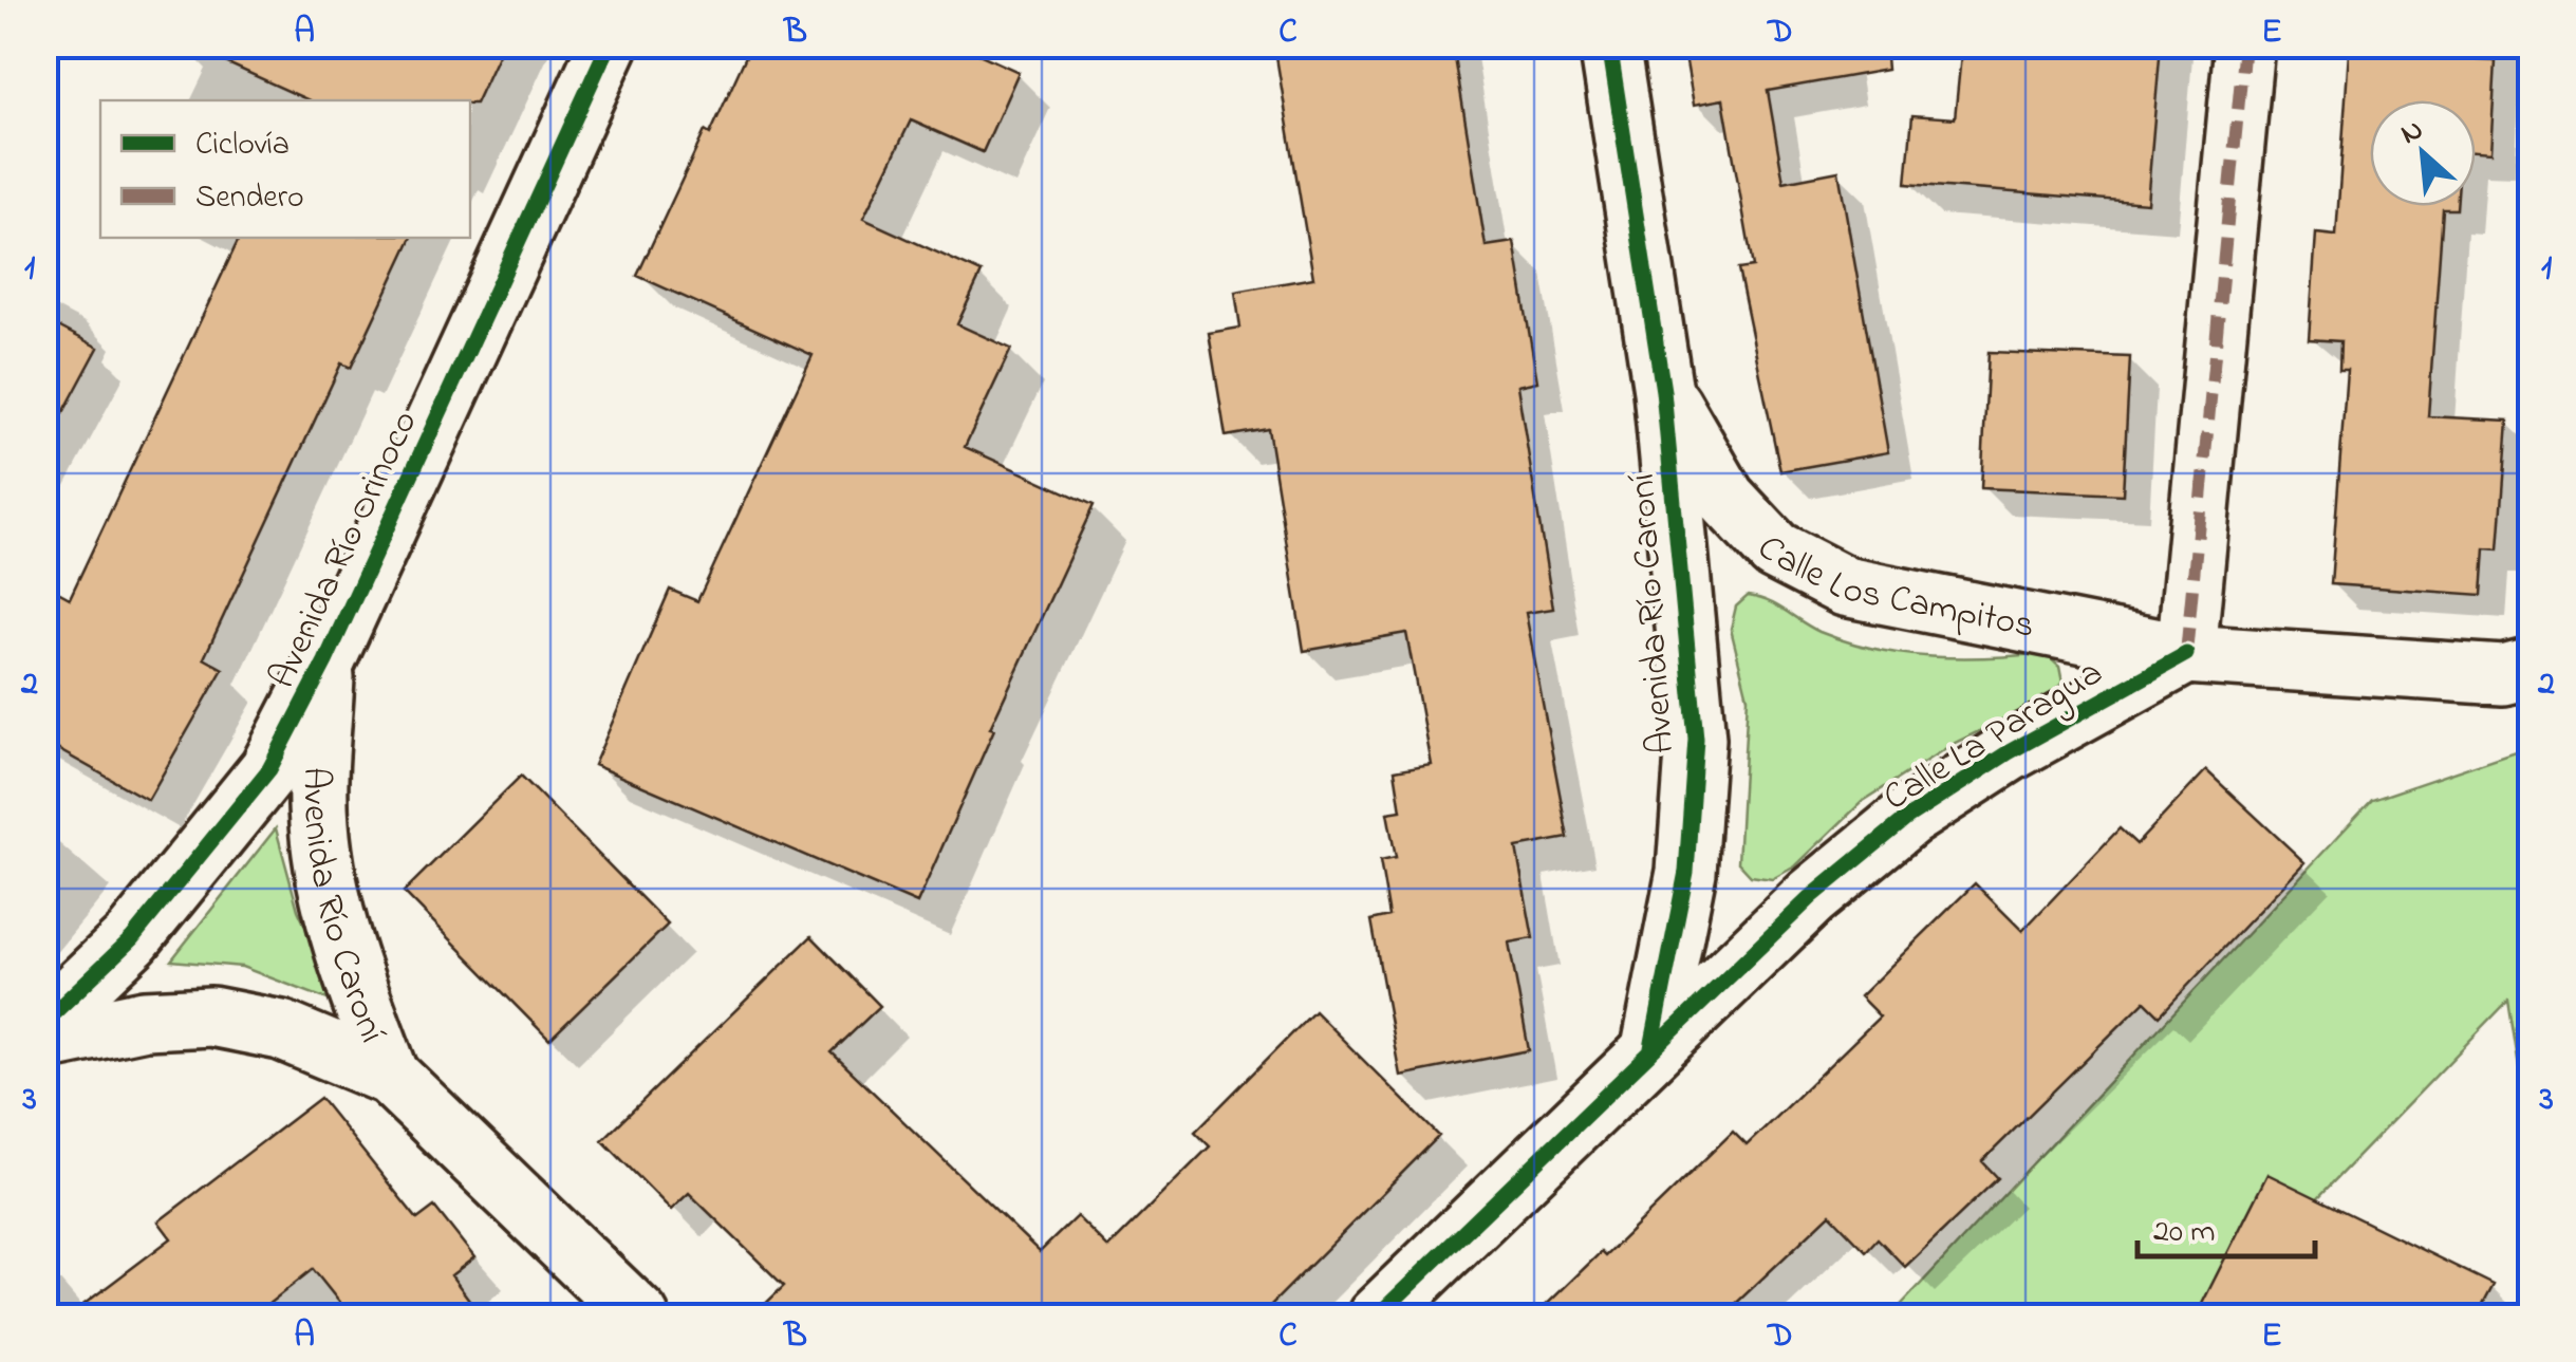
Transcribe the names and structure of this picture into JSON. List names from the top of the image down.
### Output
{
  "streets": {
    "street": [
      "Avenida Río Orinoco",
      "Calle Los Campitos",
      "Avenida Río Caroní",
      "Calle La Paragua"
    ]
  },
  "crossings": [
    ["Avenida Río Orinoco", "Avenida Río Caroní"],
    ["Calle Los Campitos", "Avenida Río Caroní"],
    ["Calle Los Campitos", "Calle La Paragua"],
    ["Avenida Río Caroní", "Calle La Paragua"]
  ],
  "legend": ["Ciclovía", "Sendero"],
  "scale_bar": "20 m",
  "north": "top left",
  "grid": {
    "columns": [
      "A",
      "B",
      "C",
      "D",
      "E"
    ],
    "rows": ["1", "2", "3"]
  }
}
